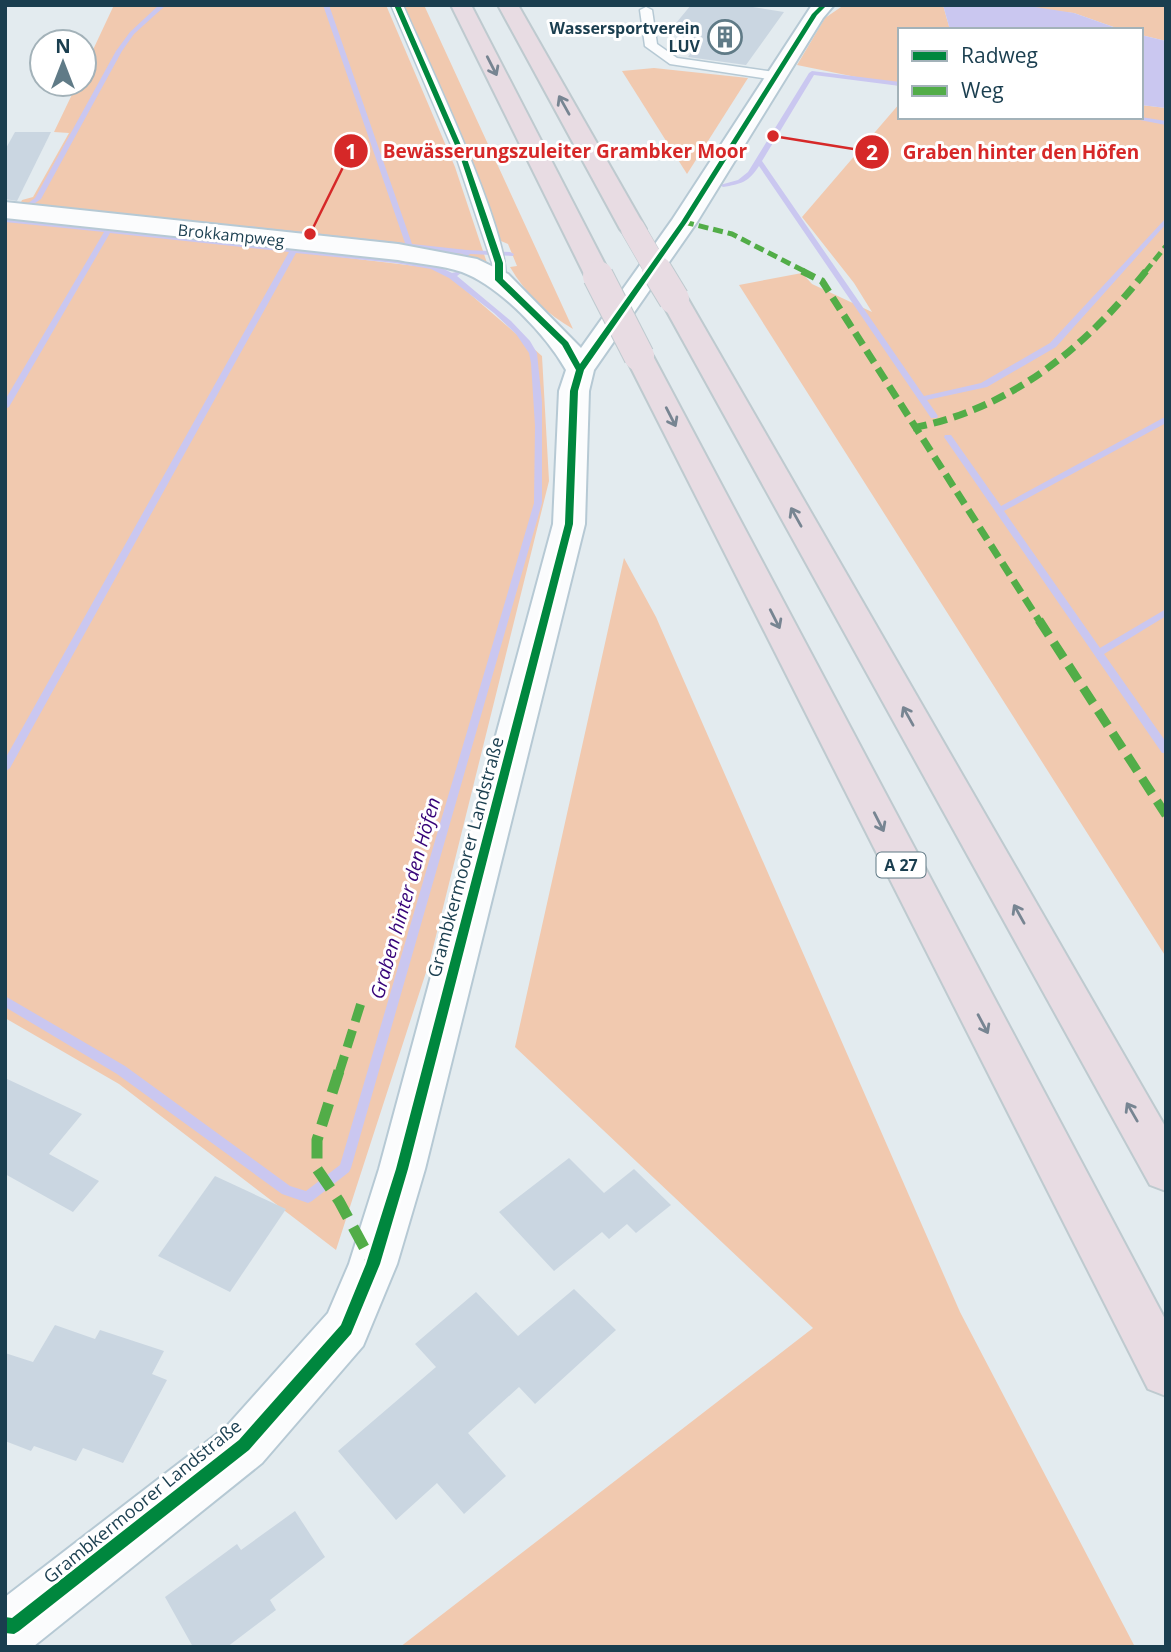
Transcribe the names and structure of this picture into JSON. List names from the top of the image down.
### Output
{
  "streets": {
    "highway": ["A 27"],
    "street": ["Brokkampweg", "Grambkermoorer Landstraße"]
  },
  "crossings": [
    ["Brokkampweg", "Grambkermoorer Landstraße"]
  ],
  "water": ["Graben hinter den Höfen"],
  "places": {
    "building": ["Wassersportverein LUV"],
    "other": ["Graben hinter den Höfen", "Bewässerungszuleiter Grambker Moor"]
  },
  "legend": ["Radweg", "Weg"],
  "north": "top"
}
